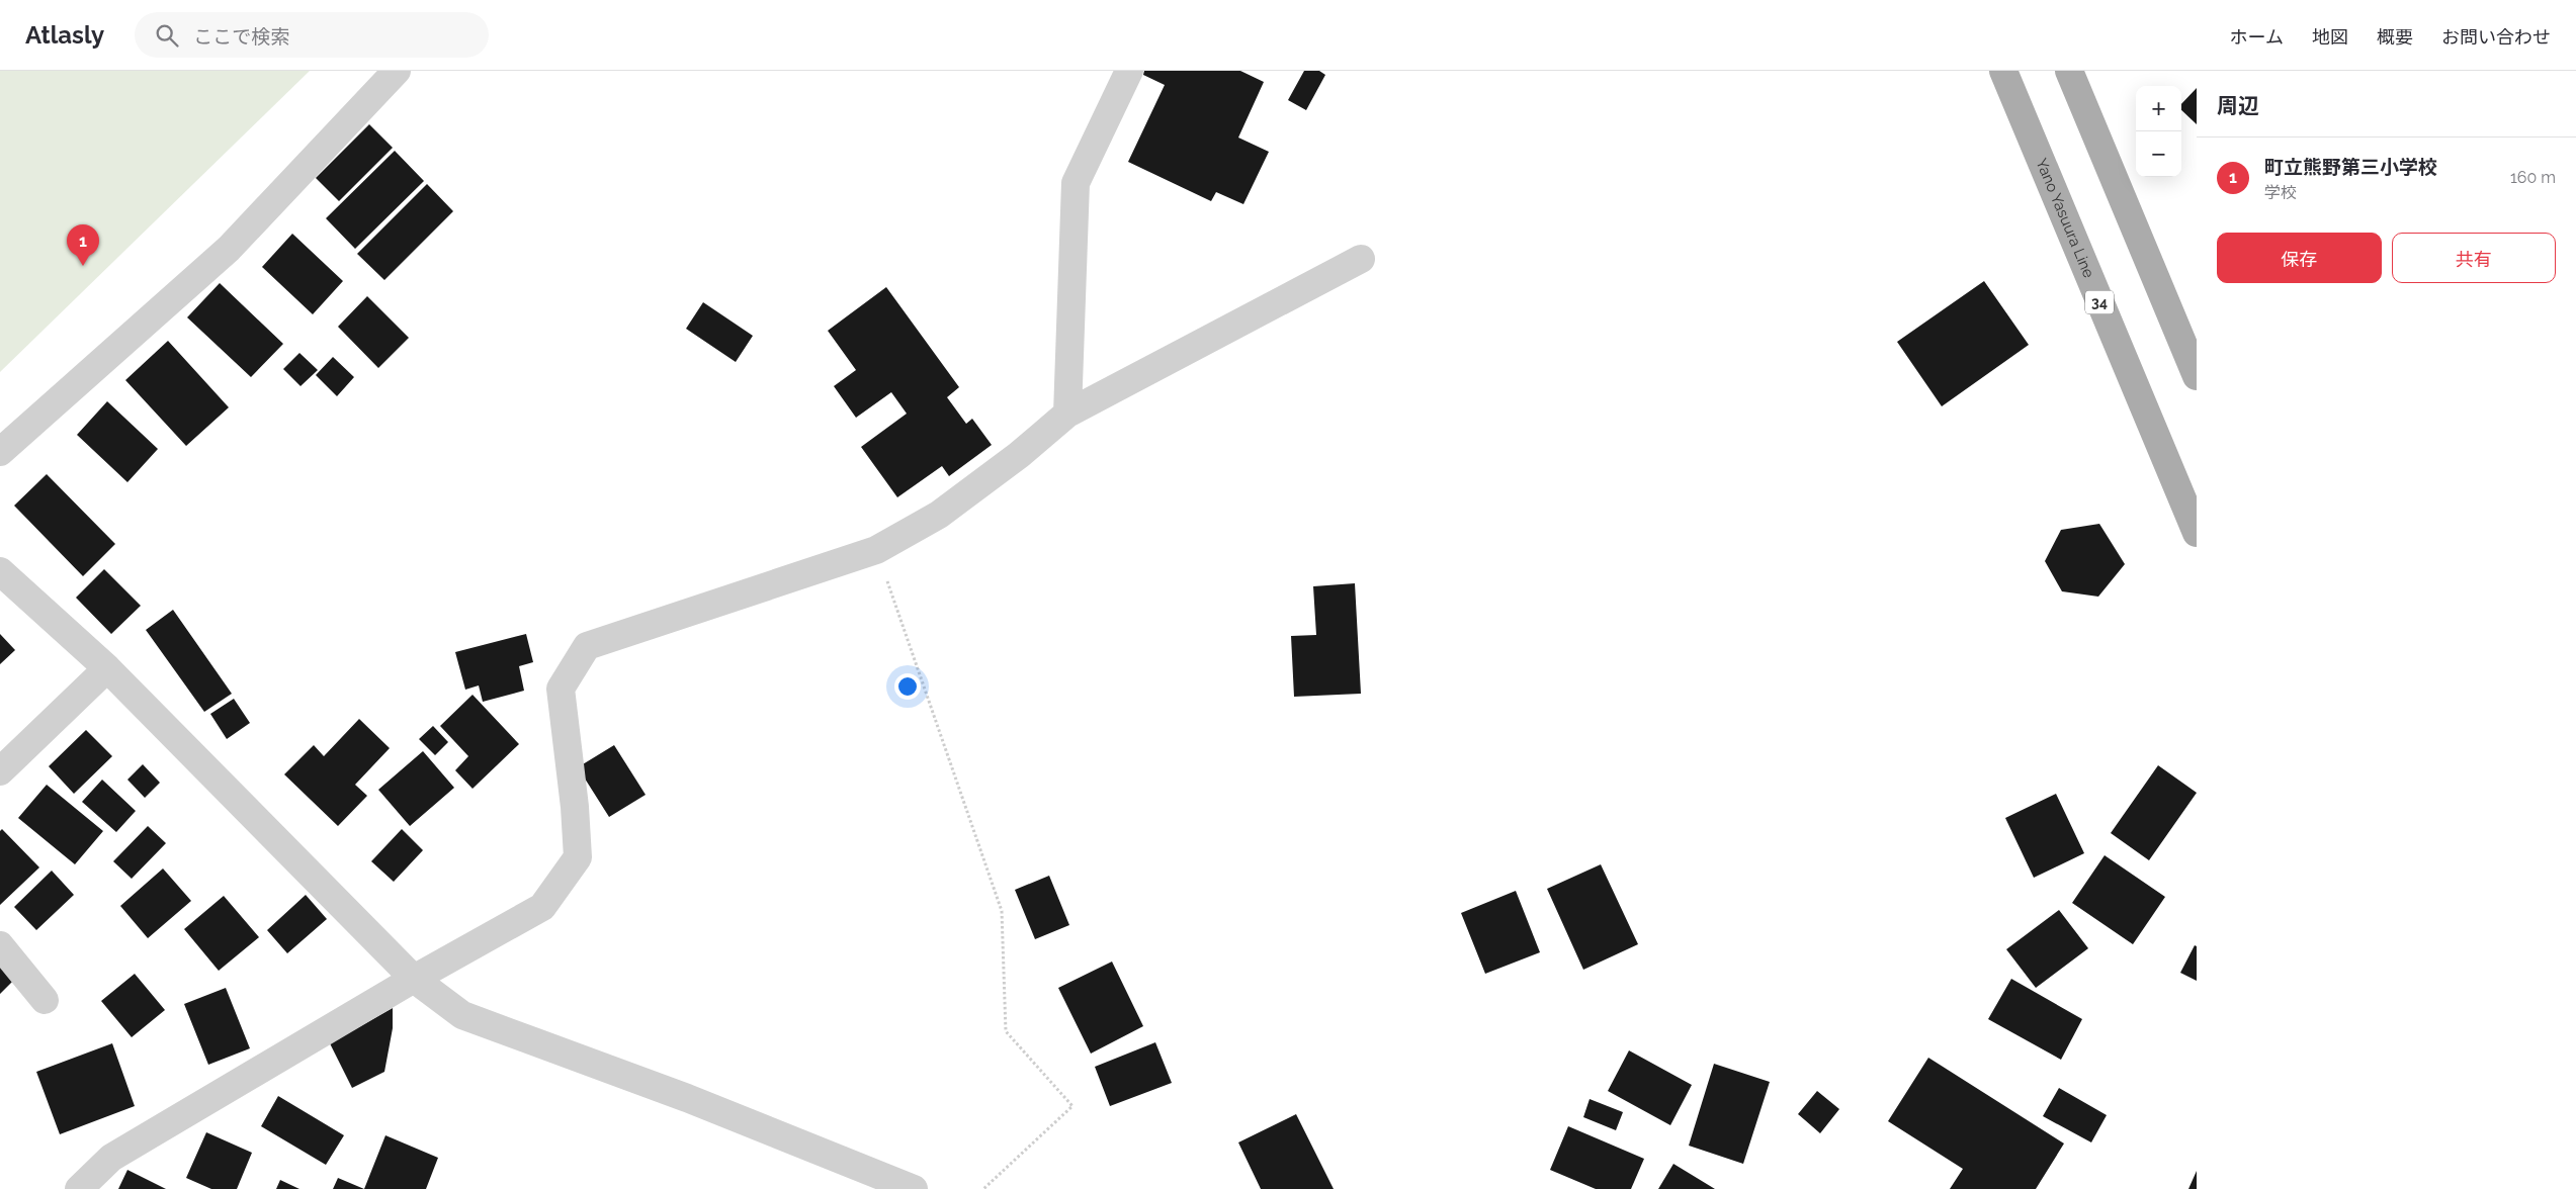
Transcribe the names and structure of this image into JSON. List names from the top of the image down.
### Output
{
  "streets": {
    "main road": ["Yano Yasuura Line", "34"]
  },
  "page": {
    "header": "Atlasly",
    "search": "ここで検索",
    "nav": [
      "ホーム",
      "地図",
      "概要",
      "お問い合わせ"
    ],
    "heading": "周辺",
    "map_buttons": ["+", "−"],
    "list": [
      {
        "mark": "1",
        "name": "町立熊野第三小学校",
        "note": "学校",
        "value": "160 m"
      }
    ],
    "buttons": ["保存", "共有"],
    "pins": "1"
  }
}
